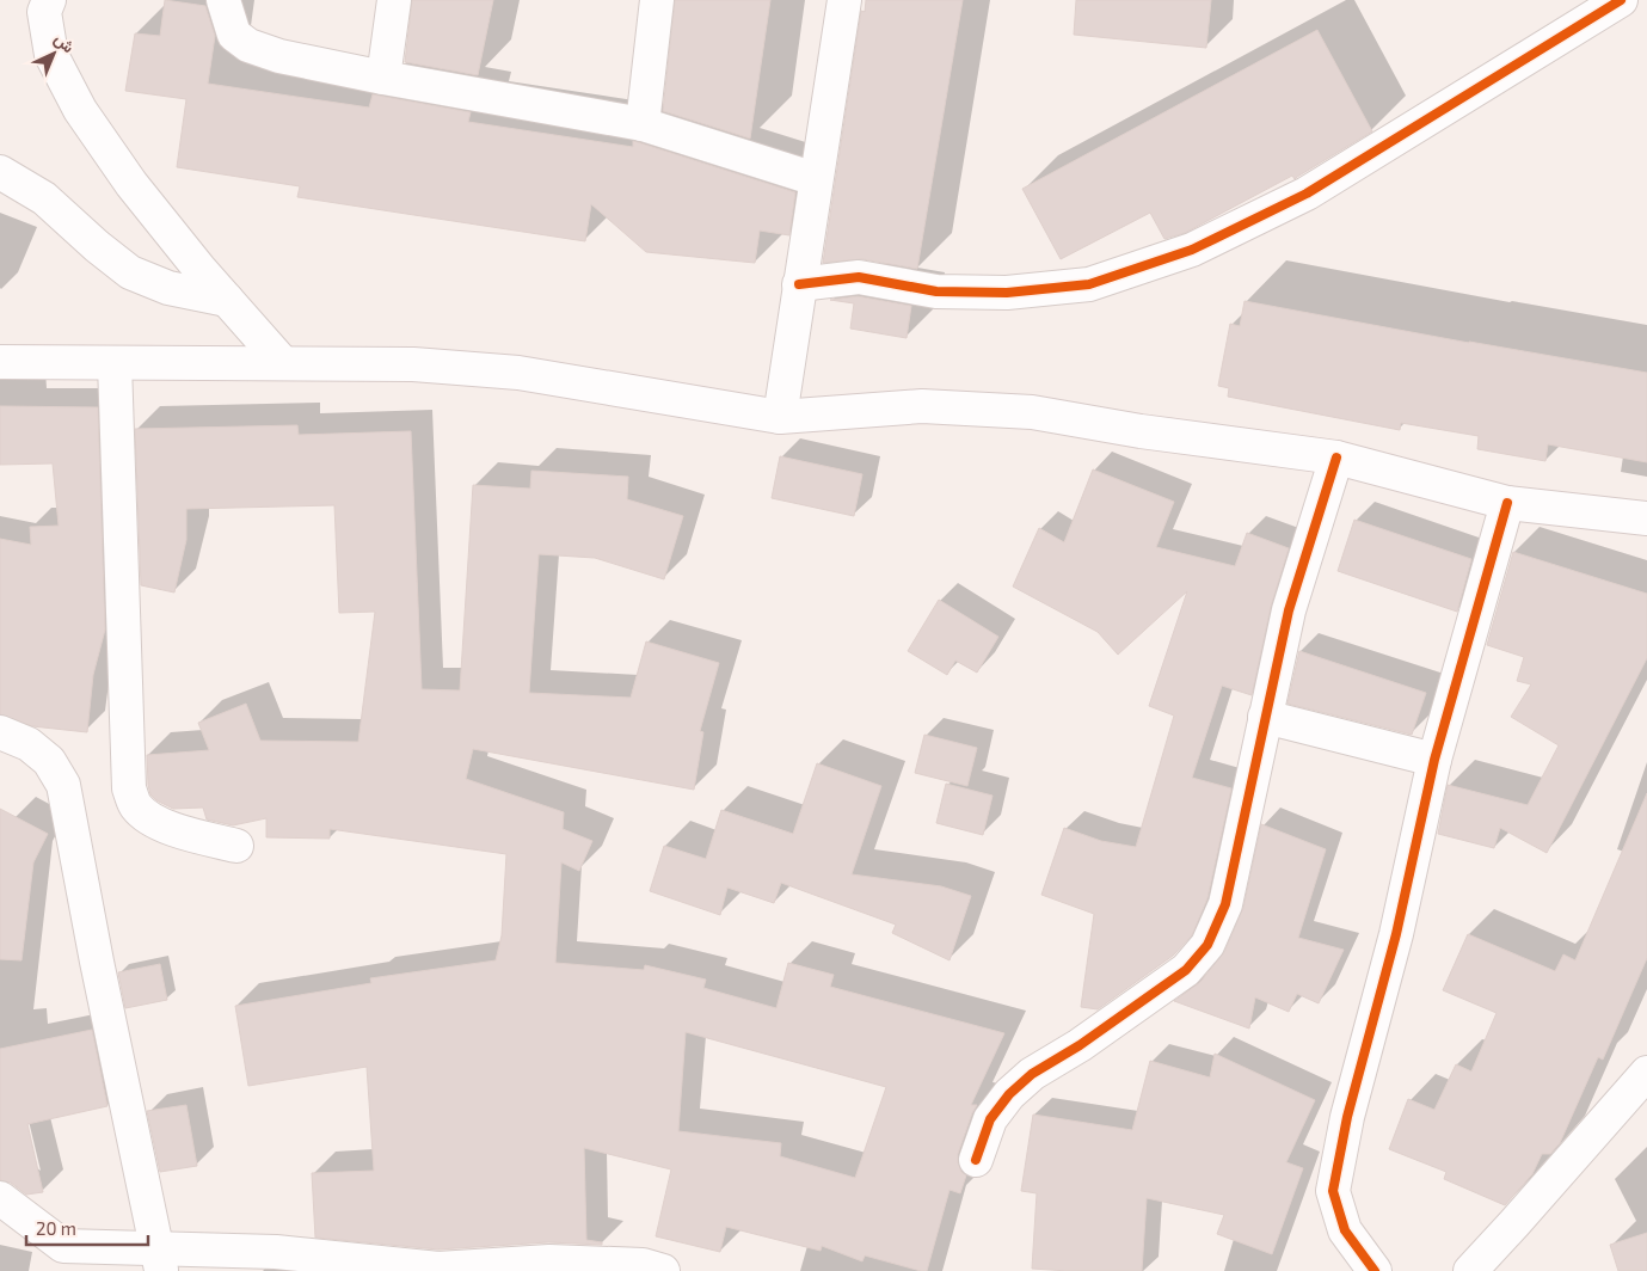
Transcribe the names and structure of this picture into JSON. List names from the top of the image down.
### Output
{
  "scale_bar": "20 m",
  "north": "top right"
}
